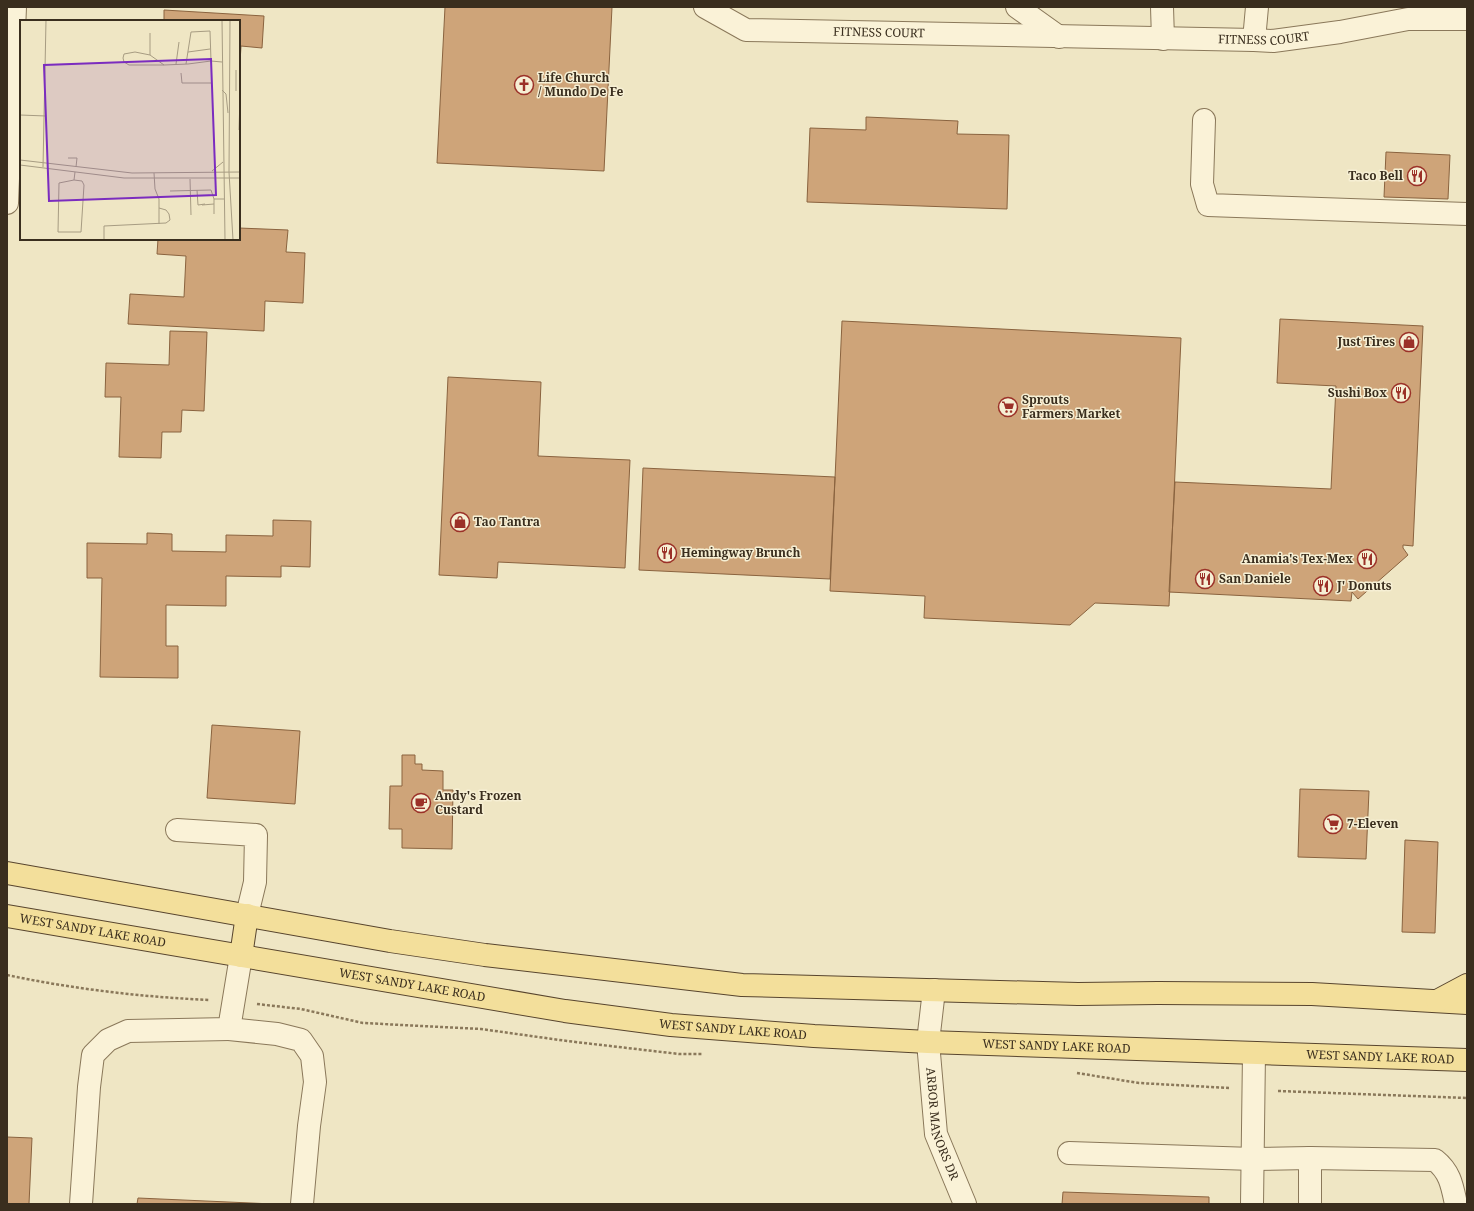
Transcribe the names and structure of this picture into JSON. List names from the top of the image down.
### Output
{
  "streets": {
    "main road": ["WEST SANDY LAKE ROAD"],
    "street": ["FITNESS COURT", "ARBOR MANORS DR"]
  },
  "crossings": [
    ["WEST SANDY LAKE ROAD", "ARBOR MANORS DR"]
  ],
  "places": {
    "church": ["Life Church / Mundo De Fe"],
    "restaurant": [
      "Taco Bell",
      "Sushi Box",
      "Hemingway Brunch",
      "Anamia's Tex-Mex",
      "San Daniele",
      "J' Donuts"
    ],
    "shop": ["Just Tires", "Tao Tantra"],
    "supermarket": ["Sprouts Farmers Market", "7-Eleven"],
    "cafe": ["Andy's Frozen Custard"]
  }
}
